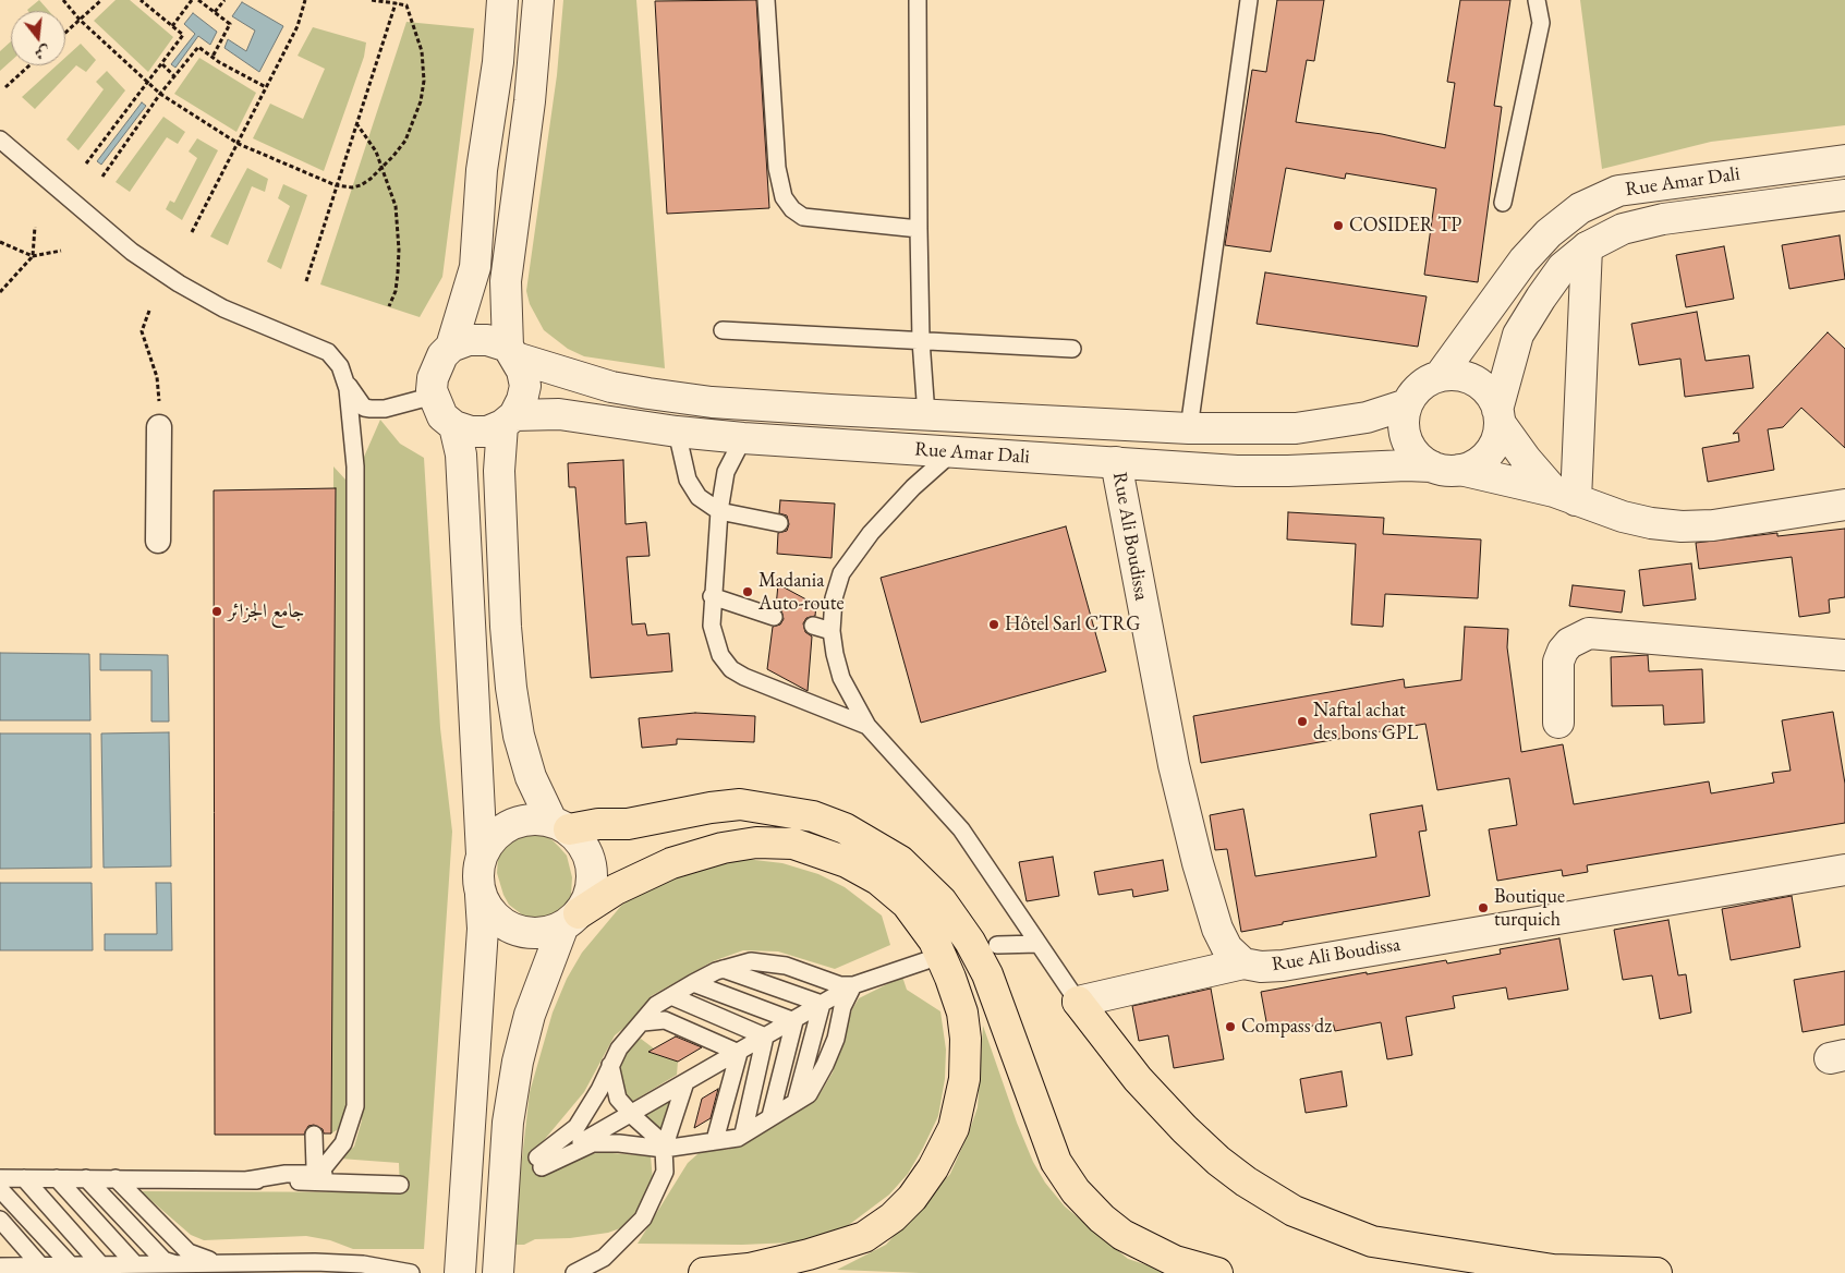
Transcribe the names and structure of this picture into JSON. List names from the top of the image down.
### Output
{
  "streets": {
    "street": ["Rue Amar Dali", "Rue Ali Boudissa"]
  },
  "crossings": [
    ["Rue Amar Dali", "Rue Ali Boudissa"]
  ],
  "places": [
    "COSIDER TP",
    "Madania Auto-route",
    "جامع الجزائر",
    "Hôtel Sarl CTRG",
    "Naftal achat des bons GPL",
    "Boutique turquich",
    "Compass dz"
  ],
  "north": "bottom"
}
